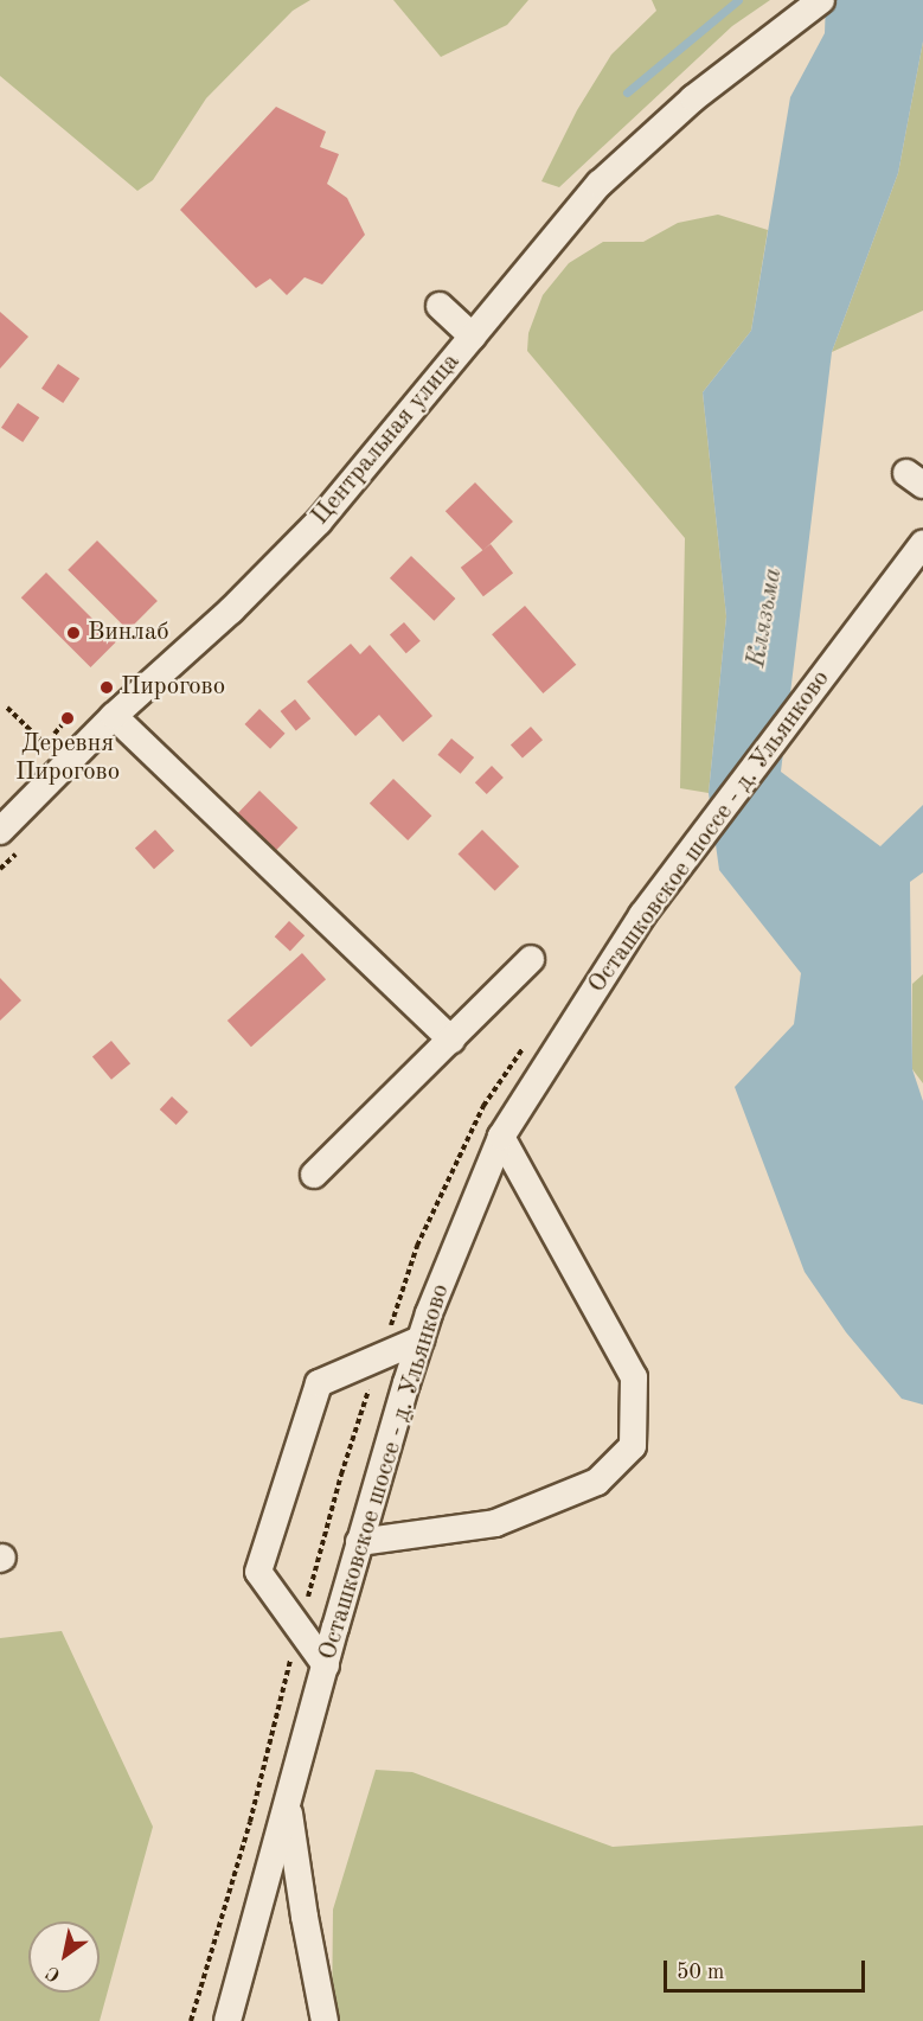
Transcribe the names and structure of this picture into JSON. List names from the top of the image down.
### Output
{
  "streets": {
    "street": ["Центральная улица", "Осташковское шоссе - д. Ульянково"]
  },
  "water": ["Клязьма"],
  "places": ["Винлаб", "Пирогово", "Деревня Пирогово"],
  "scale_bar": "50 m",
  "north": "bottom left"
}
